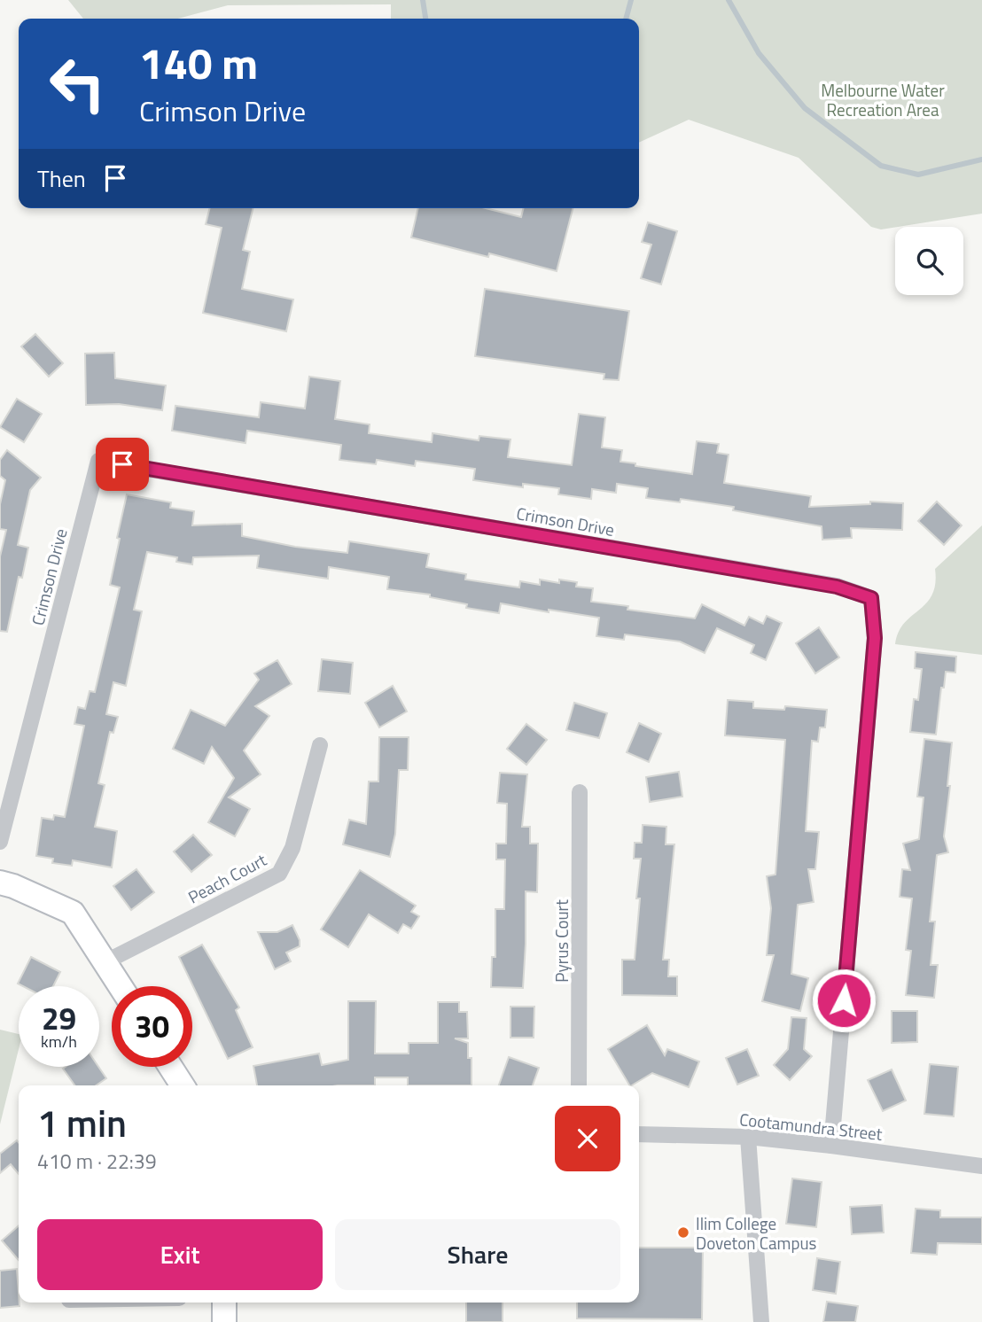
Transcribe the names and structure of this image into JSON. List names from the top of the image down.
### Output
{
  "streets": {
    "street": [
      "Crimson Drive",
      "Peach Court",
      "Pyrus Court",
      "Cootamundra Street"
    ]
  },
  "crossings": [
    ["Crimson Drive", "Cootamundra Street"]
  ],
  "parks": ["Melbourne Water Recreation Area"],
  "places": ["Ilim College Doveton Campus"],
  "page": {
    "turn": ["140 m", "Crimson Drive"],
    "then": "Then",
    "speed": "29 km/h",
    "limit": "30",
    "heading": ["1 min", "410 m · 22:39"],
    "buttons": ["Exit", "Share"]
  }
}
